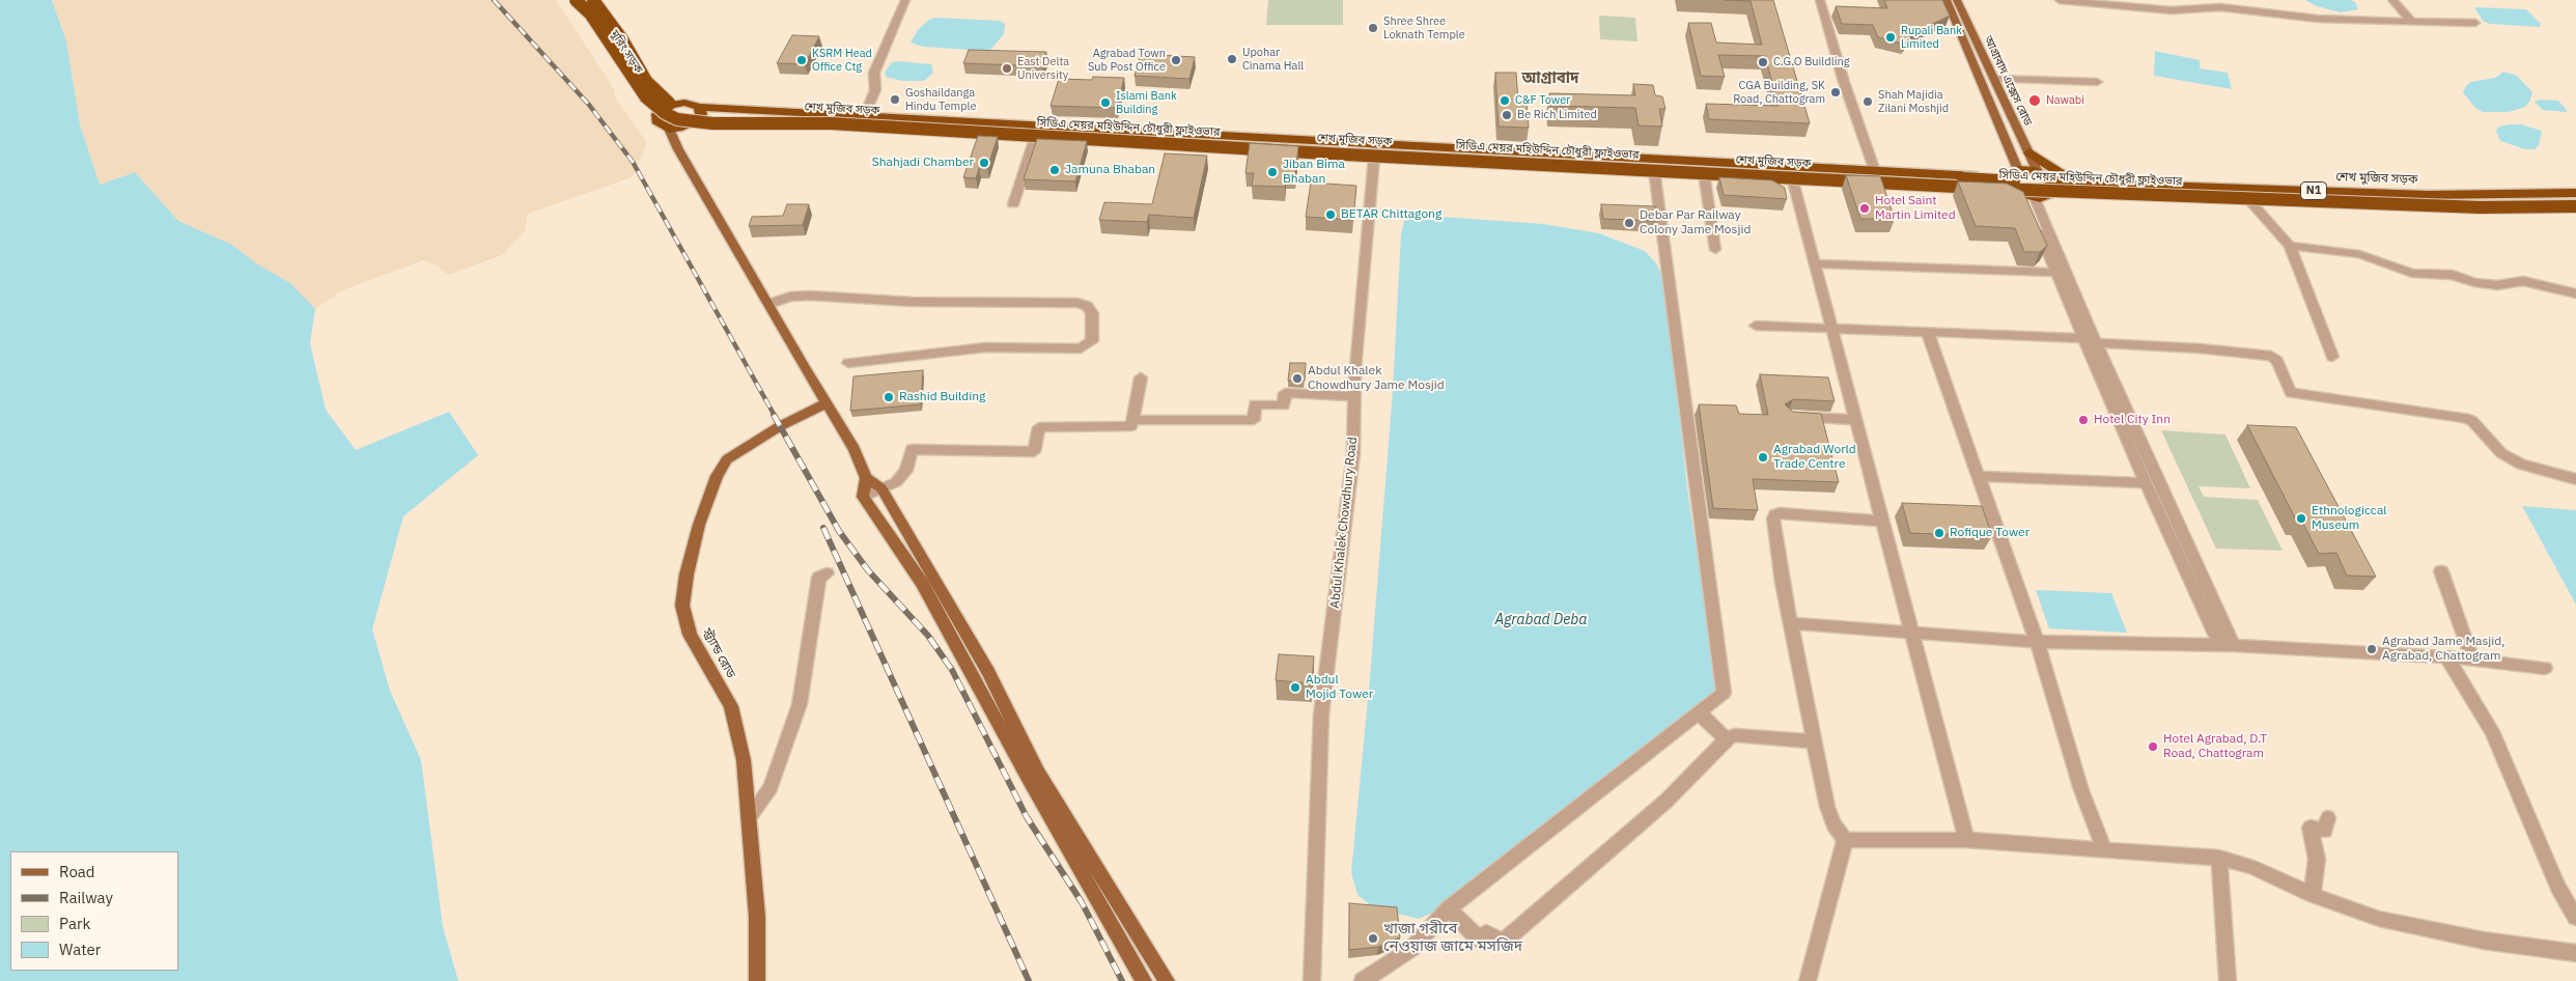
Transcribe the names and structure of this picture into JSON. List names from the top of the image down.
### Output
{
  "streets": {
    "highway": [
      "মুরিং সড়ক",
      "শেখ মুজিব সড়ক",
      "সিডিএ মেয়র মহিউদ্দিন চৌধুরী ফ্লাইওভার",
      "N1"
    ],
    "main road": ["আগ্রাবাদ এক্সেস রোড", "স্ট্র্যান্ড রোড"],
    "street": ["Abdul Khalek Chowdhury Road"]
  },
  "crossings": [
    ["মুরিং সড়ক", "শেখ মুজিব সড়ক"],
    ["মুরিং সড়ক", "সিডিএ মেয়র মহিউদ্দিন চৌধুরী ফ্লাইওভার"],
    ["শেখ মুজিব সড়ক", "সিডিএ মেয়র মহিউদ্দিন চৌধুরী ফ্লাইওভার"],
    ["শেখ মুজিব সড়ক", "Abdul Khalek Chowdhury Road"]
  ],
  "districts": ["আগ্রাবাদ"],
  "water": ["Agrabad Deba"],
  "places": [
    "Shree Shree Loknath Temple",
    "Rupali Bank Limited",
    "Upohar Cinama Hall",
    "KSRM Head Office Ctg",
    "Agrabad Town Sub Post Office",
    "C.G.O Buildling",
    "East Delta University",
    "CGA Building, SK Road, Chattogram",
    "Goshaildanga Hindu Temple",
    "C&F Tower",
    "Nawabi",
    "Shah Majidia Zilani Moshjid",
    "Islami Bank Building",
    "Be Rich Limited",
    "Shahjadi Chamber",
    "Jamuna Bhaban",
    "Jiban Bima Bhaban",
    "Hotel Saint Martin Limited",
    "BETAR Chittagong",
    "Debar Par Railway Colony Jame Mosjid",
    "Abdul Khalek Chowdhury Jame Mosjid",
    "Rashid Building",
    "Hotel City Inn",
    "Agrabad World Trade Centre",
    "Ethnologiccal Museum",
    "Rofique Tower",
    "Agrabad Jame Masjid, Agrabad, Chattogram",
    "Abdul Mojid Tower",
    "Hotel Agrabad, D.T Road, Chattogram",
    "খাজা গরীবে নেওয়াজ জামে মসজিদ"
  ],
  "legend": [
    "Road",
    "Railway",
    "Park",
    "Water"
  ]
}
